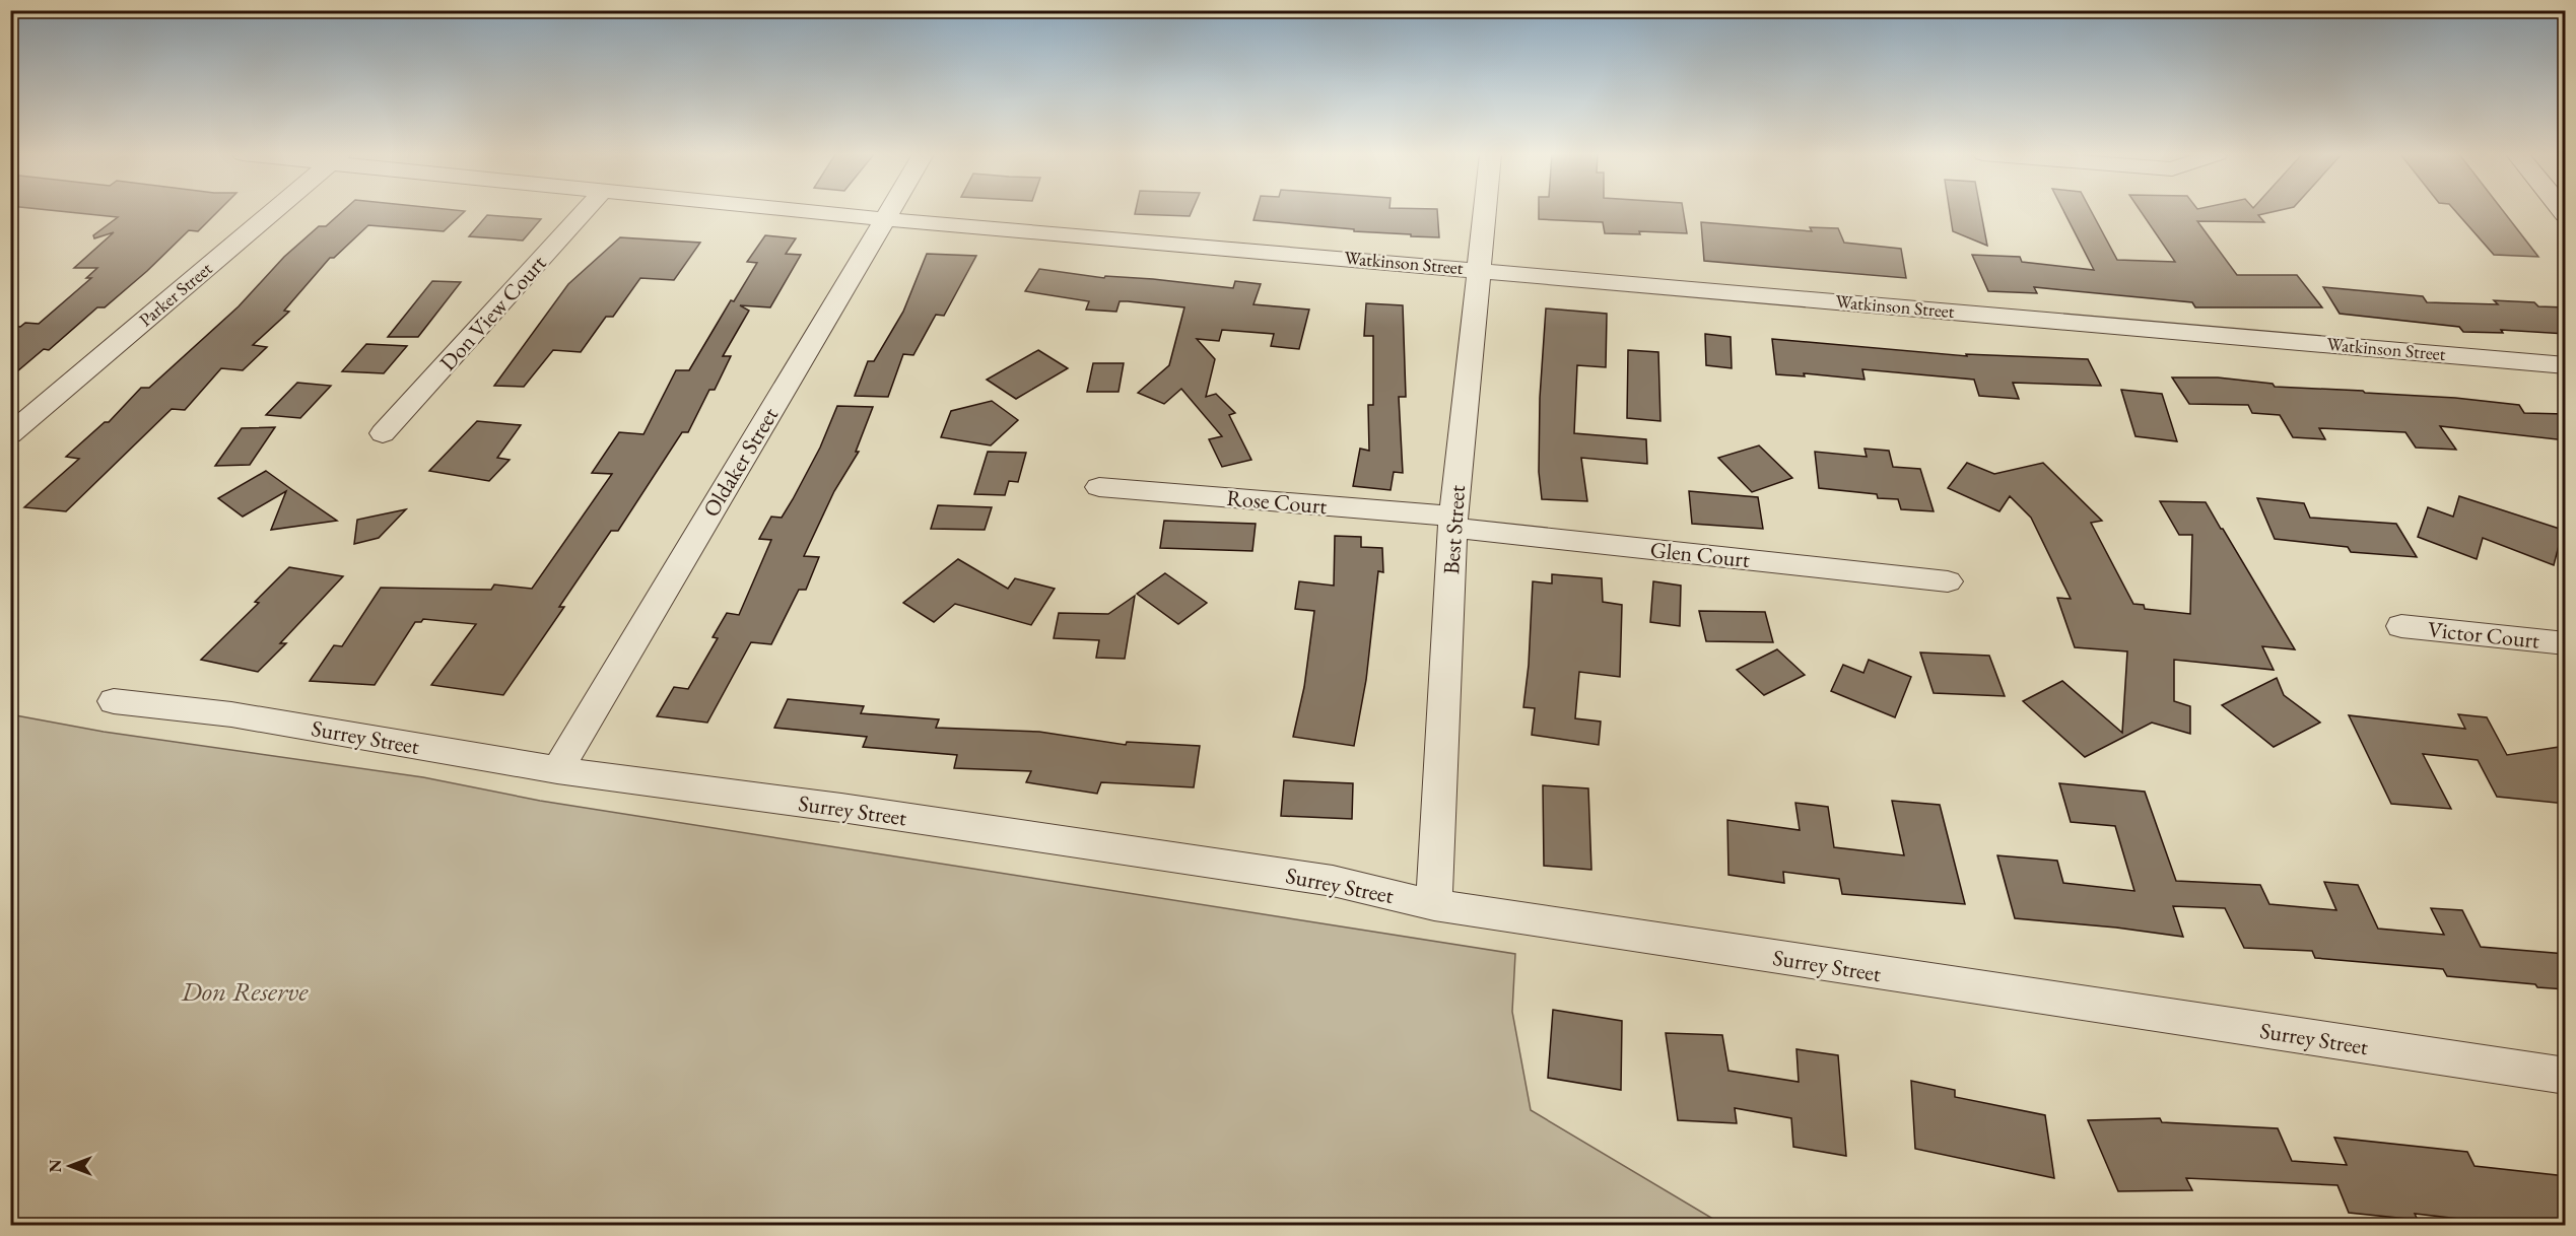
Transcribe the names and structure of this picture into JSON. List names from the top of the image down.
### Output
{
  "streets": {
    "street": [
      "Watkinson Street",
      "Parker Street",
      "Don View Court",
      "Oldaker Street",
      "Rose Court",
      "Best Street",
      "Glen Court",
      "Victor Court",
      "Surrey Street"
    ]
  },
  "crossings": [
    ["Watkinson Street", "Oldaker Street"],
    ["Watkinson Street", "Best Street"],
    ["Oldaker Street", "Surrey Street"],
    ["Rose Court", "Best Street"],
    ["Rose Court", "Glen Court"],
    ["Best Street", "Glen Court"],
    ["Best Street", "Surrey Street"]
  ],
  "parks": ["Don Reserve"],
  "north": "left"
}
